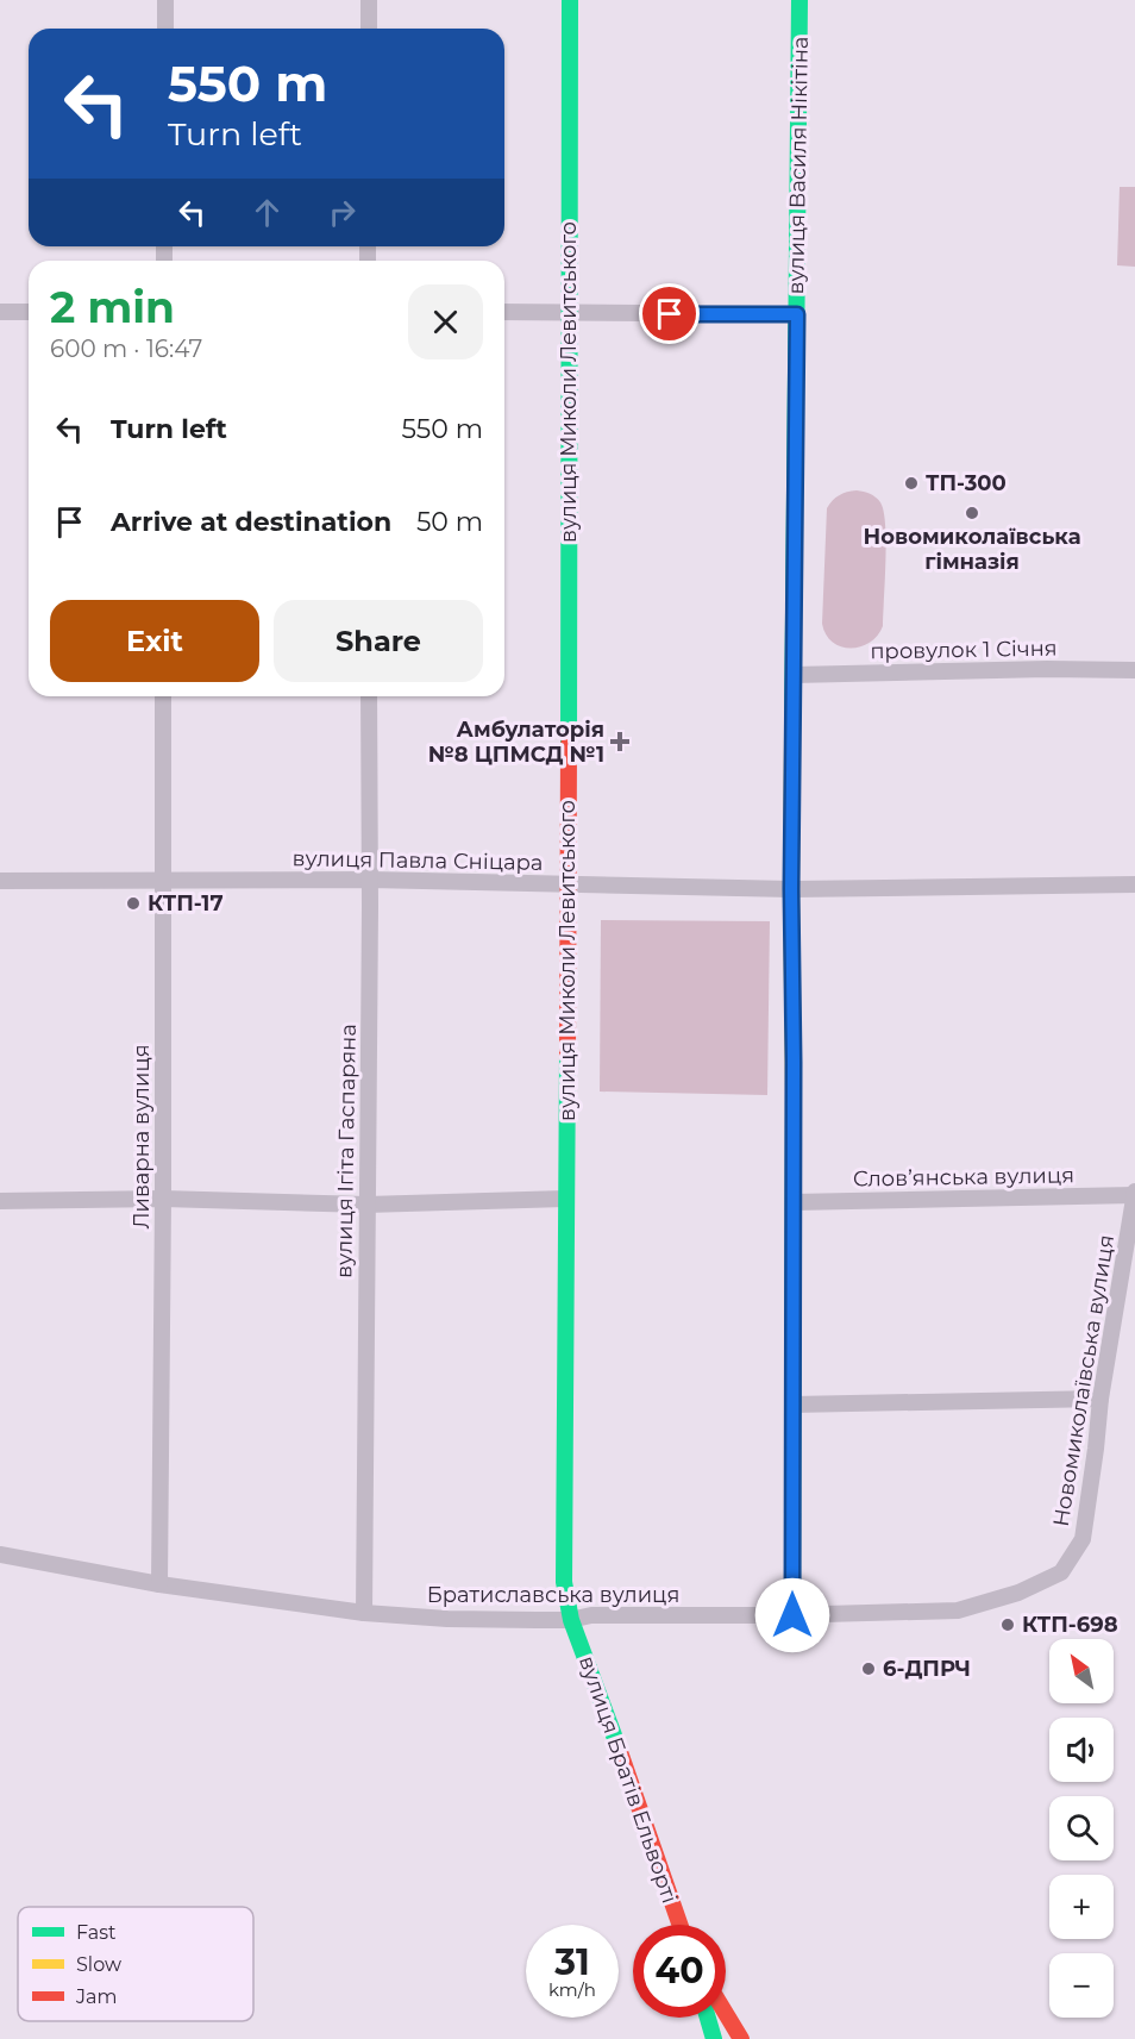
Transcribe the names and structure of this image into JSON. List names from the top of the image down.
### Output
{
  "streets": {
    "main road": ["вулиця Василя Нікітіна", "вулиця Миколи Левитського", "вулиця Братів Ельворті"],
    "street": [
      "провулок 1 Січня",
      "вулиця Павла Сніцара",
      "Ливарна вулиця",
      "вулиця Ігіта Гаспаряна",
      "Словʼянська вулиця",
      "Новомиколаївська вулиця",
      "Братиславська вулиця"
    ]
  },
  "crossings": [
    ["вулиця Василя Нікітіна", "провулок 1 Січня"],
    ["вулиця Василя Нікітіна", "вулиця Павла Сніцара"],
    ["вулиця Василя Нікітіна", "Словʼянська вулиця"],
    ["вулиця Василя Нікітіна", "Братиславська вулиця"],
    ["вулиця Миколи Левитського", "вулиця Павла Сніцара"],
    ["вулиця Миколи Левитського", "Братиславська вулиця"],
    ["вулиця Миколи Левитського", "вулиця Братів Ельворті"],
    ["вулиця Павла Сніцара", "Ливарна вулиця"],
    ["вулиця Павла Сніцара", "вулиця Ігіта Гаспаряна"],
    ["Ливарна вулиця", "Братиславська вулиця"],
    ["вулиця Ігіта Гаспаряна", "Братиславська вулиця"],
    ["Словʼянська вулиця", "Новомиколаївська вулиця"],
    ["Новомиколаївська вулиця", "Братиславська вулиця"],
    ["Братиславська вулиця", "вулиця Братів Ельворті"]
  ],
  "places": {
    "other": [
      "ТП-300",
      "Новомиколаївська гімназія",
      "КТП-17",
      "КТП-698",
      "6-ДПРЧ"
    ],
    "health": ["Амбулаторія №8 ЦПМСД №1"]
  },
  "legend": ["Fast", "Slow", "Jam"],
  "north": "top left",
  "page": {
    "turn": ["550 m", "Turn left"],
    "heading": ["2 min", "600 m · 16:47"],
    "list": [
      {
        "name": "Turn left",
        "value": "550 m"
      },
      {
        "name": "Arrive at destination",
        "value": "50 m"
      }
    ],
    "buttons": ["Exit", "Share"],
    "map_buttons": ["+", "−"],
    "speed": "31 km/h",
    "limit": "40"
  }
}
